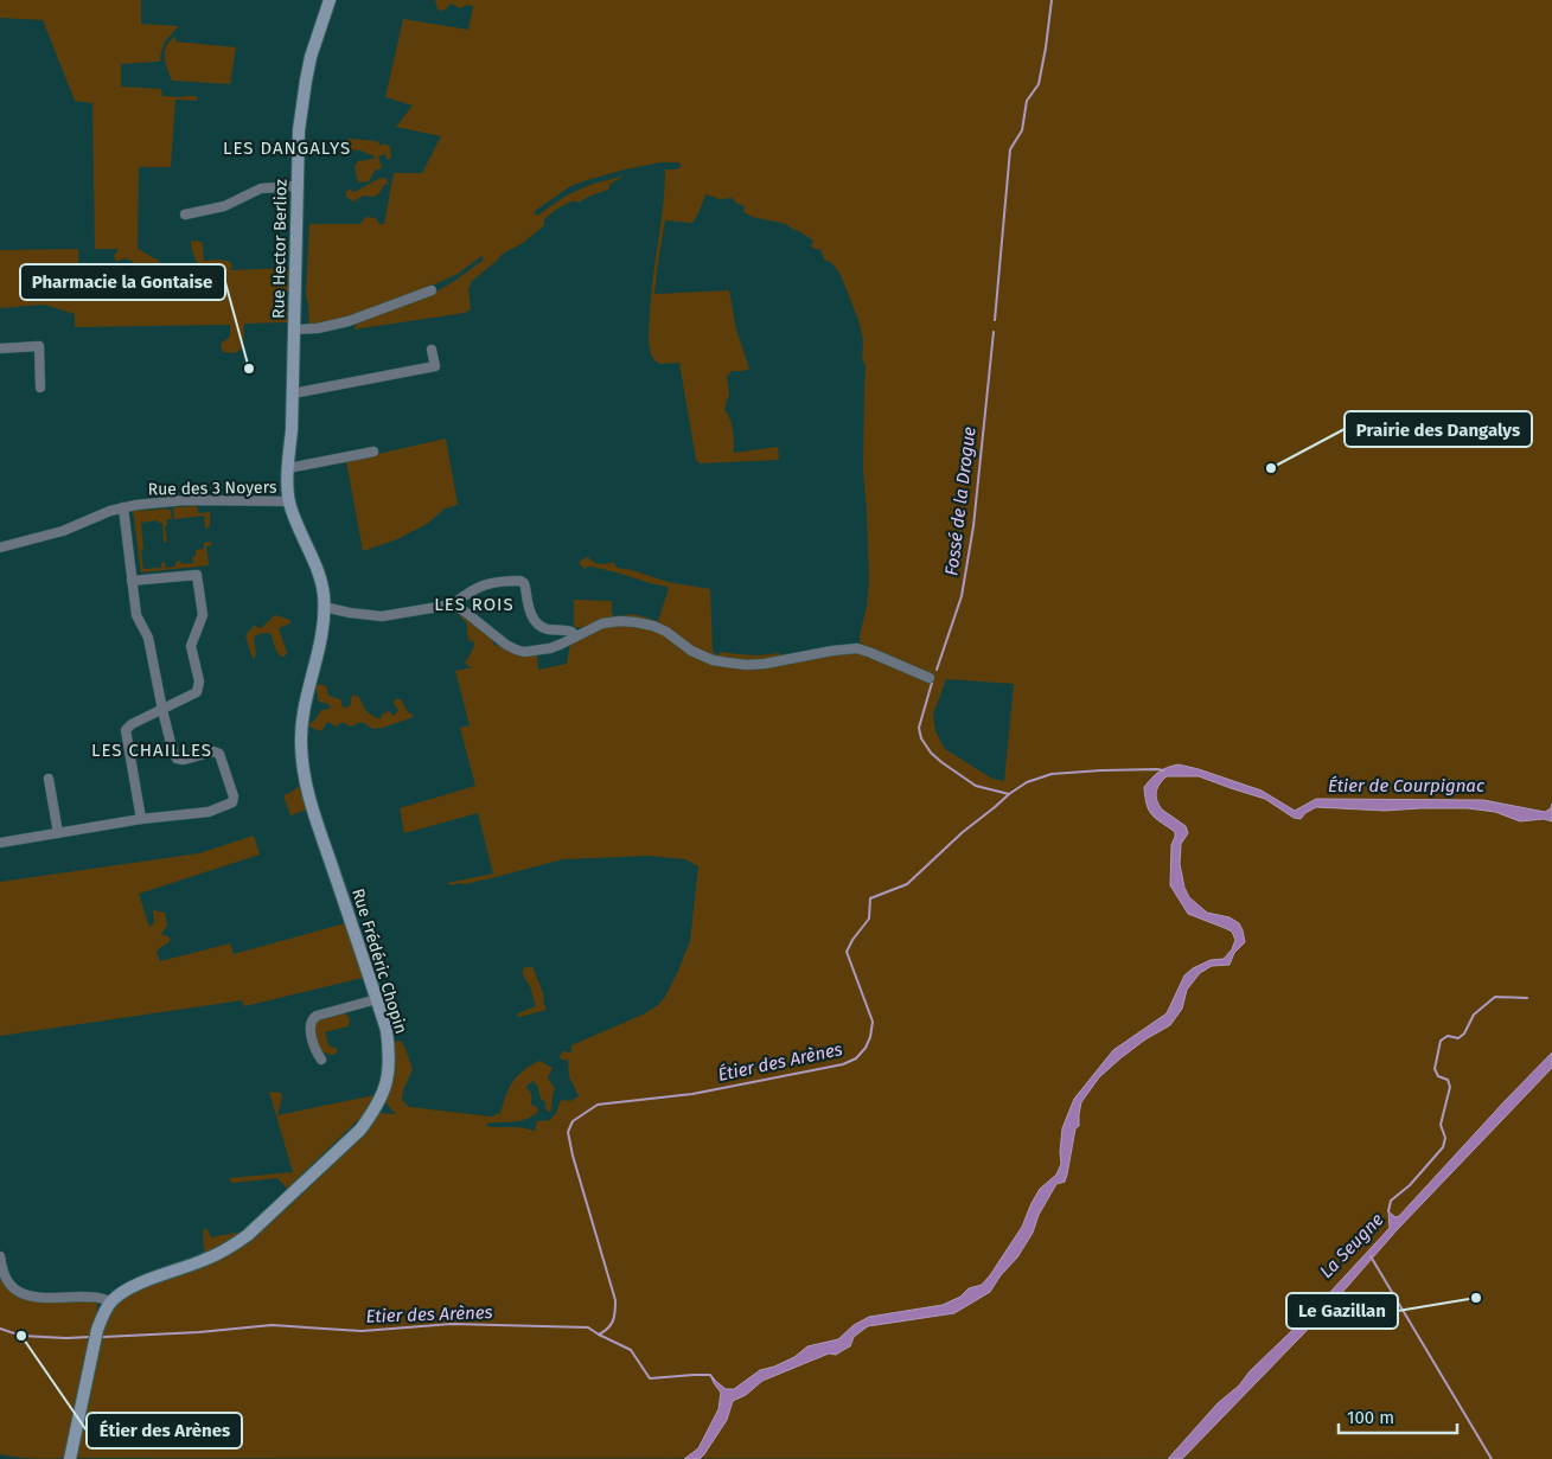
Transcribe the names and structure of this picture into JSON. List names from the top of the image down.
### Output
{
  "streets": {
    "street": ["Rue Hector Berlioz", "Rue des 3 Noyers", "Rue Frédéric Chopin"]
  },
  "crossings": [
    ["Rue Hector Berlioz", "Rue des 3 Noyers"],
    ["Rue Hector Berlioz", "Rue Frédéric Chopin"],
    ["Rue des 3 Noyers", "Rue Frédéric Chopin"]
  ],
  "districts": ["LES DANGALYS", "LES ROIS", "LES CHAILLES"],
  "water": [
    "Fossé de la Drogue",
    "Étier de Courpignac",
    "Étier des Arènes",
    "La Seugne",
    "Etier des Arènes"
  ],
  "places": [
    "Pharmacie la Gontaise",
    "Prairie des Dangalys",
    "Le Gazillan",
    "Étier des Arènes"
  ],
  "scale_bar": "100 m"
}
